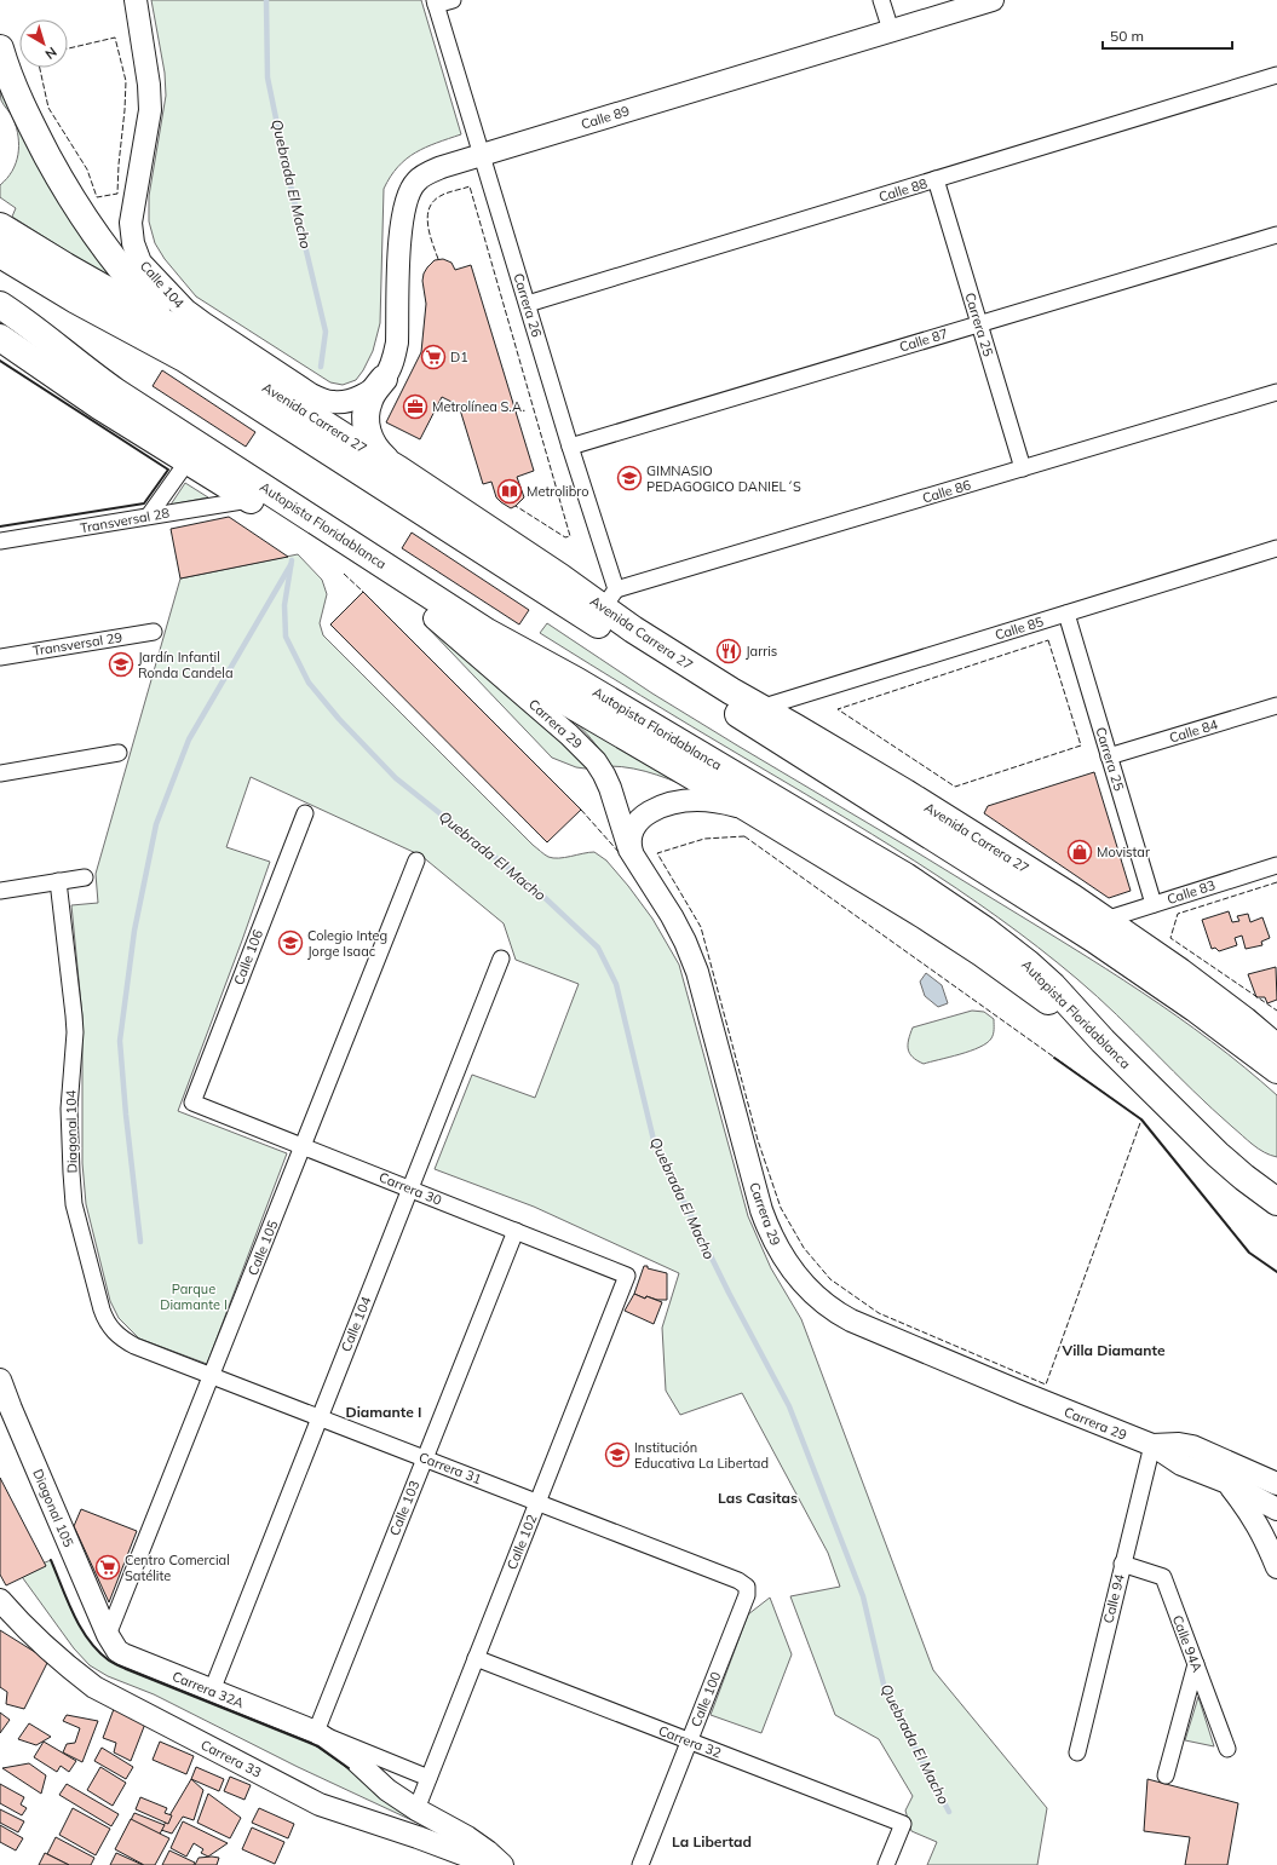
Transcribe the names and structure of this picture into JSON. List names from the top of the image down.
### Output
{
  "streets": {
    "highway": ["Avenida Carrera 27", "Autopista Floridablanca"],
    "street": [
      "Calle 89",
      "Calle 88",
      "Calle 104",
      "Carrera 26",
      "Carrera 25",
      "Calle 87",
      "Calle 86",
      "Transversal 28",
      "Calle 85",
      "Transversal 29",
      "Carrera 29",
      "Calle 84",
      "Calle 83",
      "Calle 106",
      "Diagonal 104",
      "Carrera 30",
      "Calle 105",
      "Carrera 31",
      "Diagonal 105",
      "Calle 103",
      "Calle 102",
      "Calle 94",
      "Calle 94A",
      "Carrera 32A",
      "Calle 100",
      "Carrera 32",
      "Carrera 33"
    ]
  },
  "crossings": [
    ["Calle 89", "Calle 104"],
    ["Calle 89", "Carrera 26"],
    ["Calle 88", "Carrera 26"],
    ["Calle 88", "Carrera 25"],
    ["Calle 104", "Carrera 30"],
    ["Calle 104", "Carrera 31"],
    ["Calle 104", "Carrera 32A"],
    ["Carrera 26", "Calle 87"],
    ["Carrera 26", "Avenida Carrera 27"],
    ["Carrera 26", "Calle 86"],
    ["Carrera 25", "Calle 87"],
    ["Carrera 25", "Calle 86"],
    ["Carrera 25", "Calle 85"],
    ["Carrera 25", "Calle 84"],
    ["Carrera 25", "Calle 83"],
    ["Avenida Carrera 27", "Calle 86"],
    ["Avenida Carrera 27", "Calle 85"],
    ["Avenida Carrera 27", "Calle 83"],
    ["Carrera 29", "Calle 94"],
    ["Calle 106", "Carrera 30"],
    ["Diagonal 104", "Carrera 31"],
    ["Carrera 30", "Calle 105"],
    ["Carrera 30", "Calle 103"],
    ["Carrera 30", "Calle 102"],
    ["Calle 105", "Carrera 31"],
    ["Calle 105", "Diagonal 105"],
    ["Calle 105", "Carrera 32A"],
    ["Carrera 31", "Calle 103"],
    ["Carrera 31", "Calle 102"],
    ["Carrera 31", "Calle 100"],
    ["Diagonal 105", "Carrera 32A"],
    ["Calle 103", "Carrera 32A"],
    ["Calle 102", "Carrera 32A"],
    ["Calle 102", "Carrera 32"],
    ["Calle 94", "Calle 94A"],
    ["Calle 100", "Carrera 32"]
  ],
  "districts": [
    "Villa Diamante",
    "Diamante I",
    "Las Casitas",
    "La Libertad"
  ],
  "water": ["Quebrada El Macho"],
  "parks": ["Parque Diamante I"],
  "places": {
    "supermarket": ["D1", "Centro Comercial Satélite"],
    "office": ["Metrolínea S.A."],
    "school or university": [
      "GIMNASIO PEDAGOGICO DANIEL´S",
      "Jardín Infantil Ronda Candela",
      "Colegio Integ Jorge Isaac",
      "Institución Educativa La Libertad"
    ],
    "library": ["Metrolibro"],
    "restaurant": ["Jarris"],
    "shop": ["Movistar"]
  },
  "scale_bar": "50 m",
  "north": "bottom right"
}
